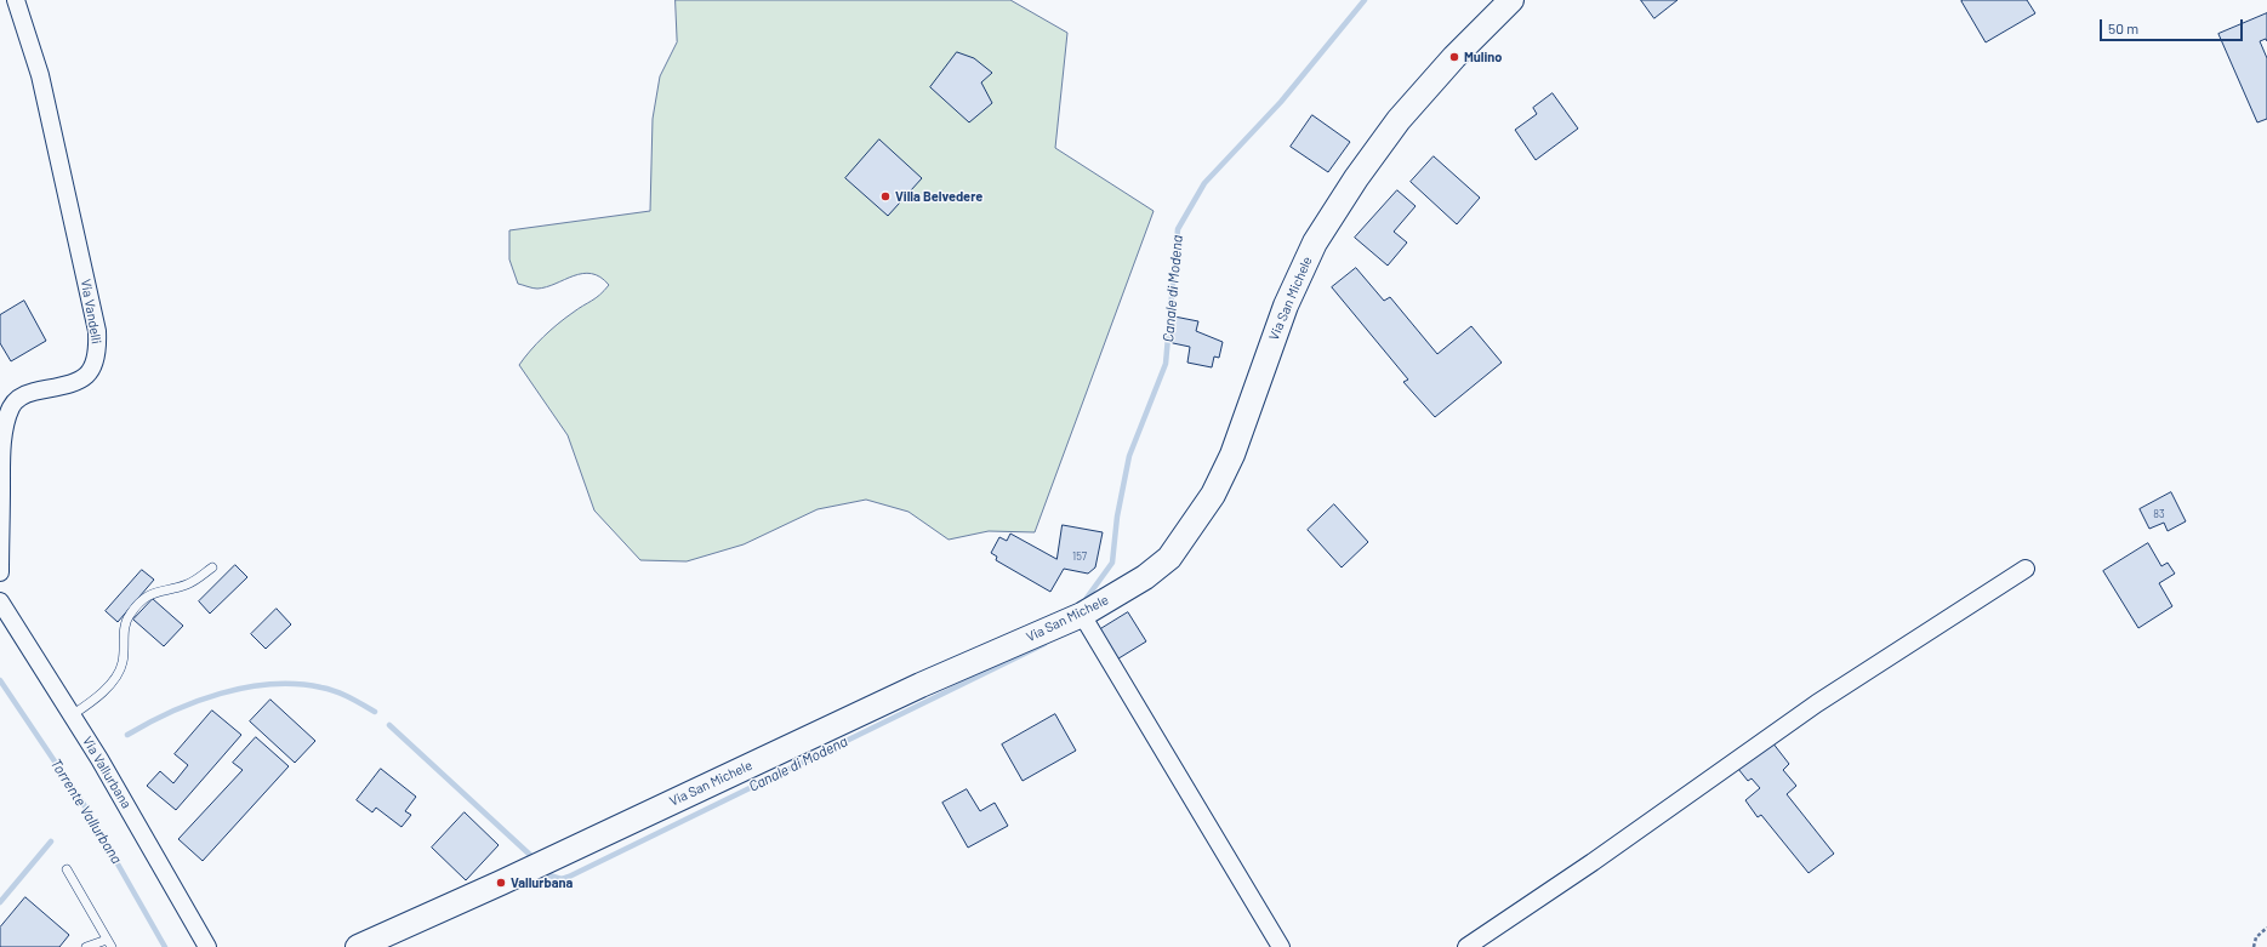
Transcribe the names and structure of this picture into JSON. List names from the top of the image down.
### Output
{
  "streets": {
    "main road": ["Via San Michele"],
    "street": ["Via Vandelli", "Via Vallurbana"]
  },
  "water": ["Canale di Modena", "Torrente Vallurbana"],
  "places": ["Mulino", "Villa Belvedere", "Vallurbana"],
  "house_numbers": ["83", "157"],
  "scale_bar": "50 m"
}
